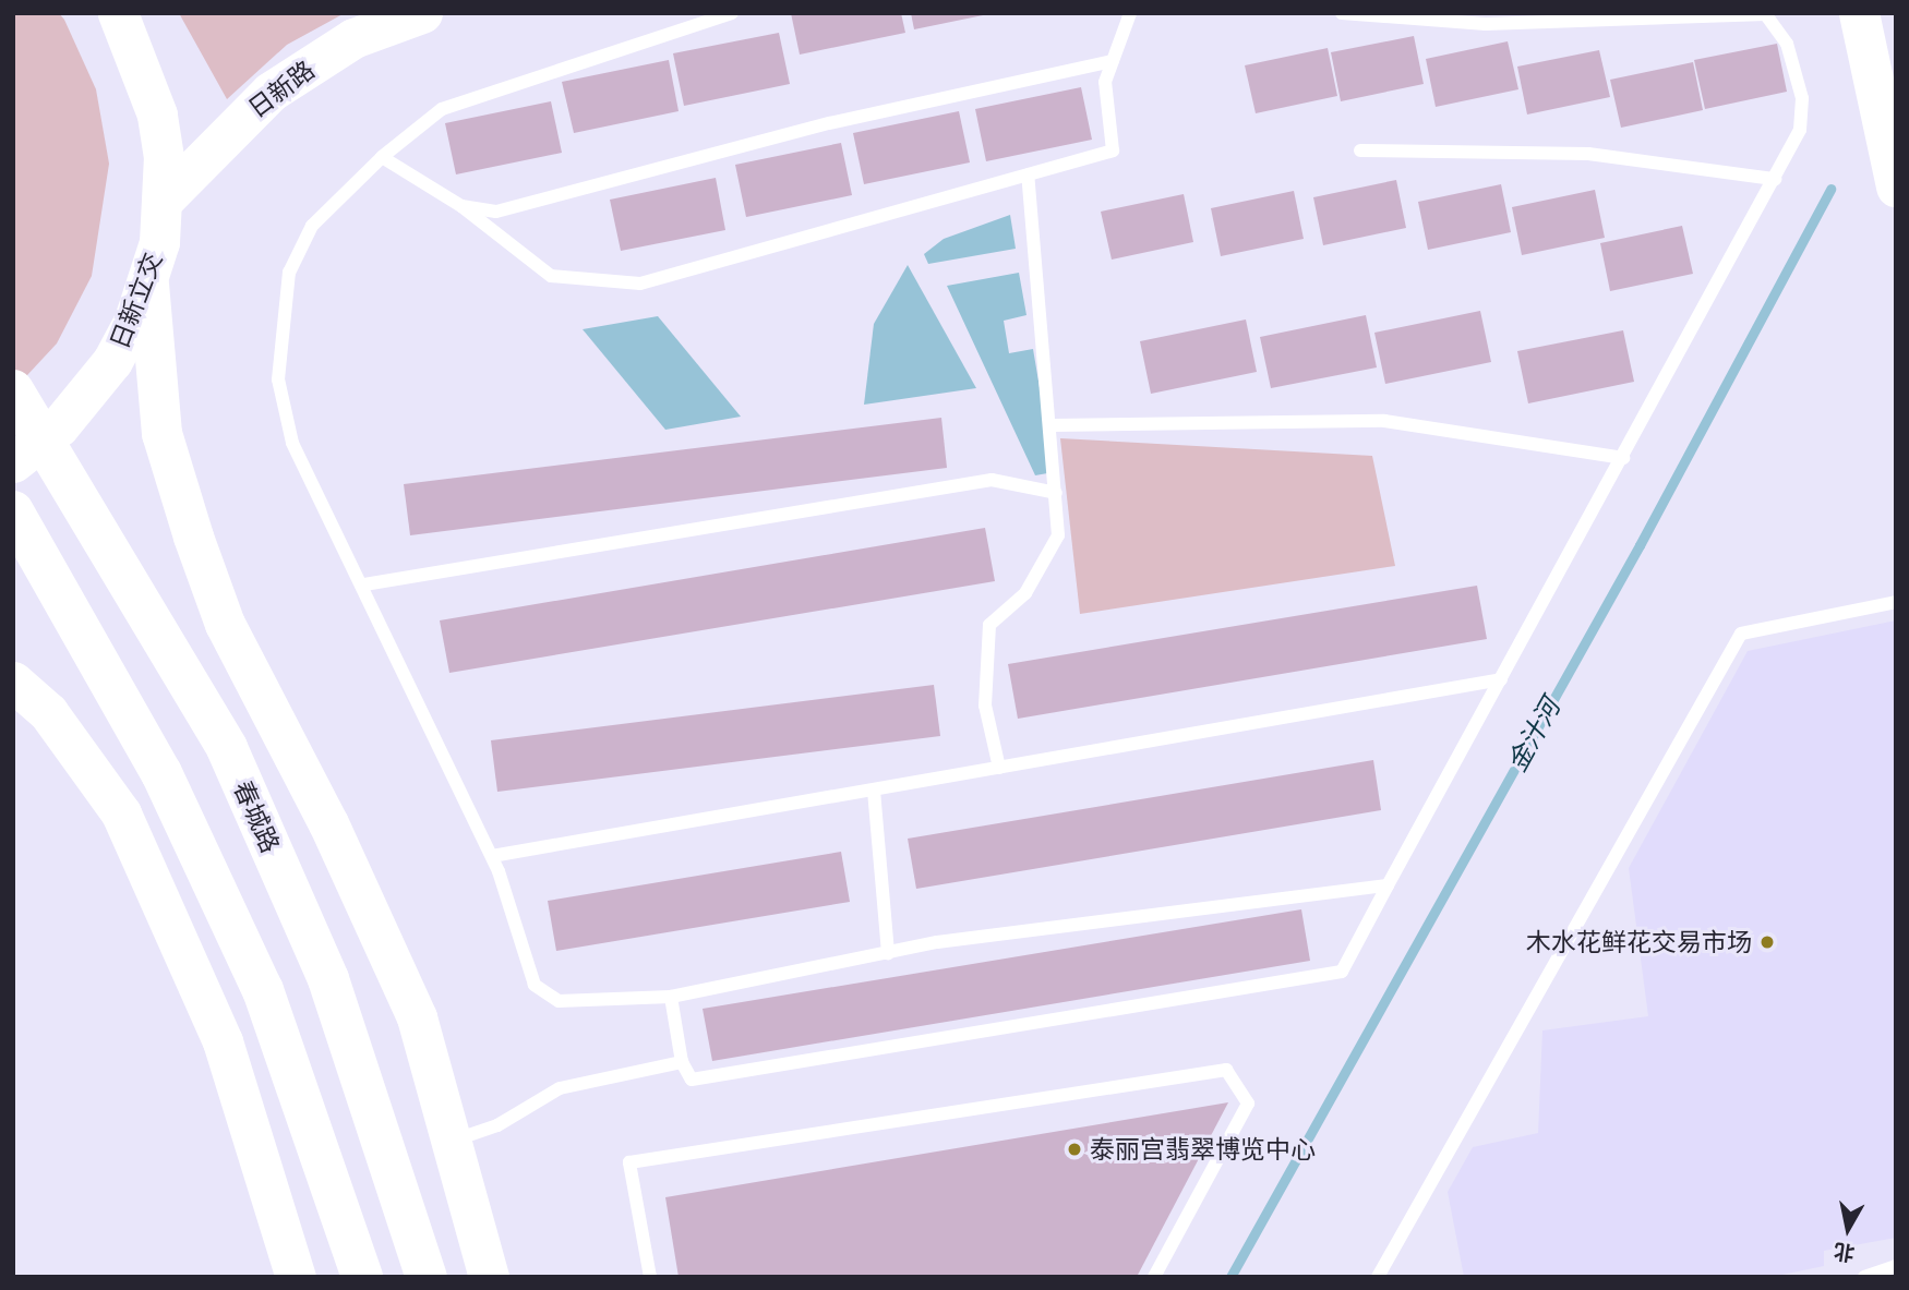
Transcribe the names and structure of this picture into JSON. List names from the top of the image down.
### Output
{
  "streets": {
    "main road": ["日新路", "日新立交", "春城路"]
  },
  "crossings": [
    ["日新路", "日新立交"]
  ],
  "water": ["金汁河"],
  "places": ["木水花鲜花交易市场", "泰丽宫翡翠博览中心"],
  "north": "bottom"
}
